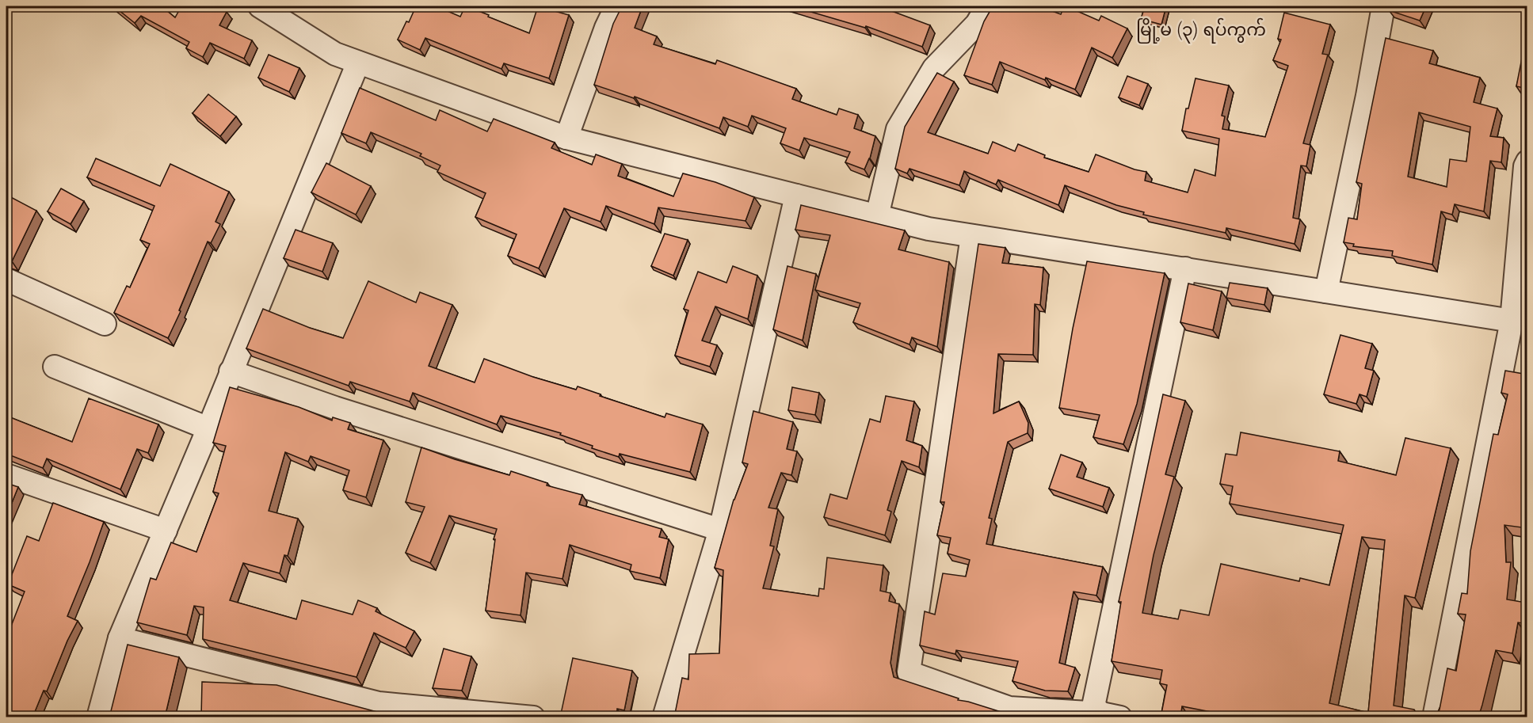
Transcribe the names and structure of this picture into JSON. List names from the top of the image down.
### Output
{
  "districts": ["မြို့မ (၃) ရပ်ကွက်"]
}
